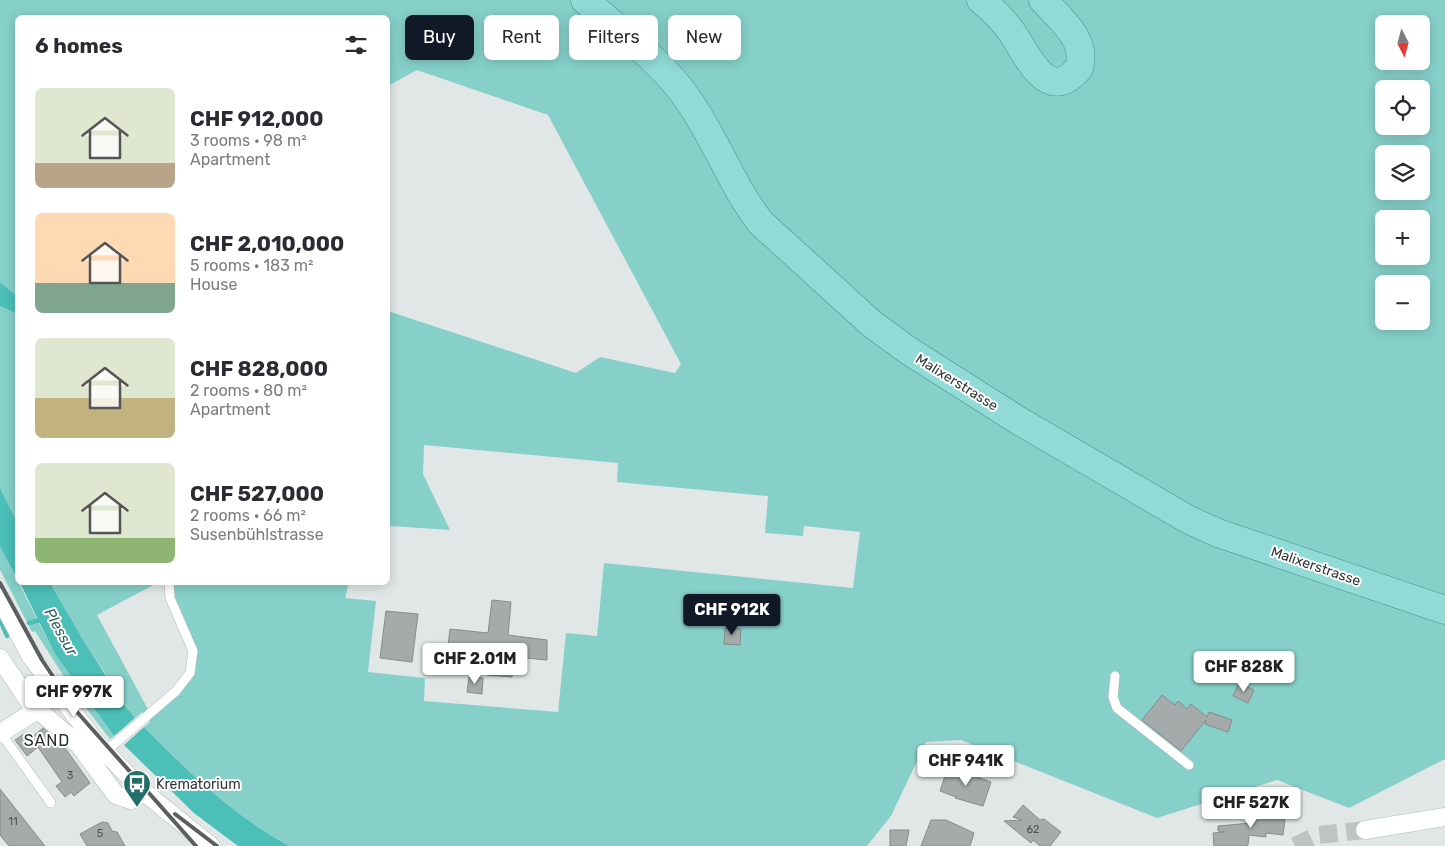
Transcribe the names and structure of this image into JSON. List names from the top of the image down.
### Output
{
  "streets": {
    "main road": ["Malixerstrasse"]
  },
  "districts": ["SAND"],
  "water": ["Plessur"],
  "places": {
    "bus stop": ["Krematorium"]
  },
  "house_numbers": [
    "3",
    "11",
    "62",
    "5"
  ],
  "north": "bottom",
  "page": {
    "map_buttons": ["+", "−"],
    "chip": [
      "Buy",
      "Rent",
      "Filters",
      "New"
    ],
    "heading": "6 homes",
    "list": [
      {
        "name": "CHF 912,000",
        "note": "3 rooms · 98 m² · Apartment"
      },
      {
        "name": "CHF 2,010,000",
        "note": "5 rooms · 183 m² · House"
      },
      {
        "name": "CHF 828,000",
        "note": "2 rooms · 80 m² · Apartment"
      },
      {
        "name": "CHF 527,000",
        "note": "2 rooms · 66 m² · Susenbühlstrasse"
      }
    ],
    "price": [
      "CHF 912K",
      "CHF 2.01M",
      "CHF 828K",
      "CHF 997K",
      "CHF 941K",
      "CHF 527K"
    ]
  }
}
